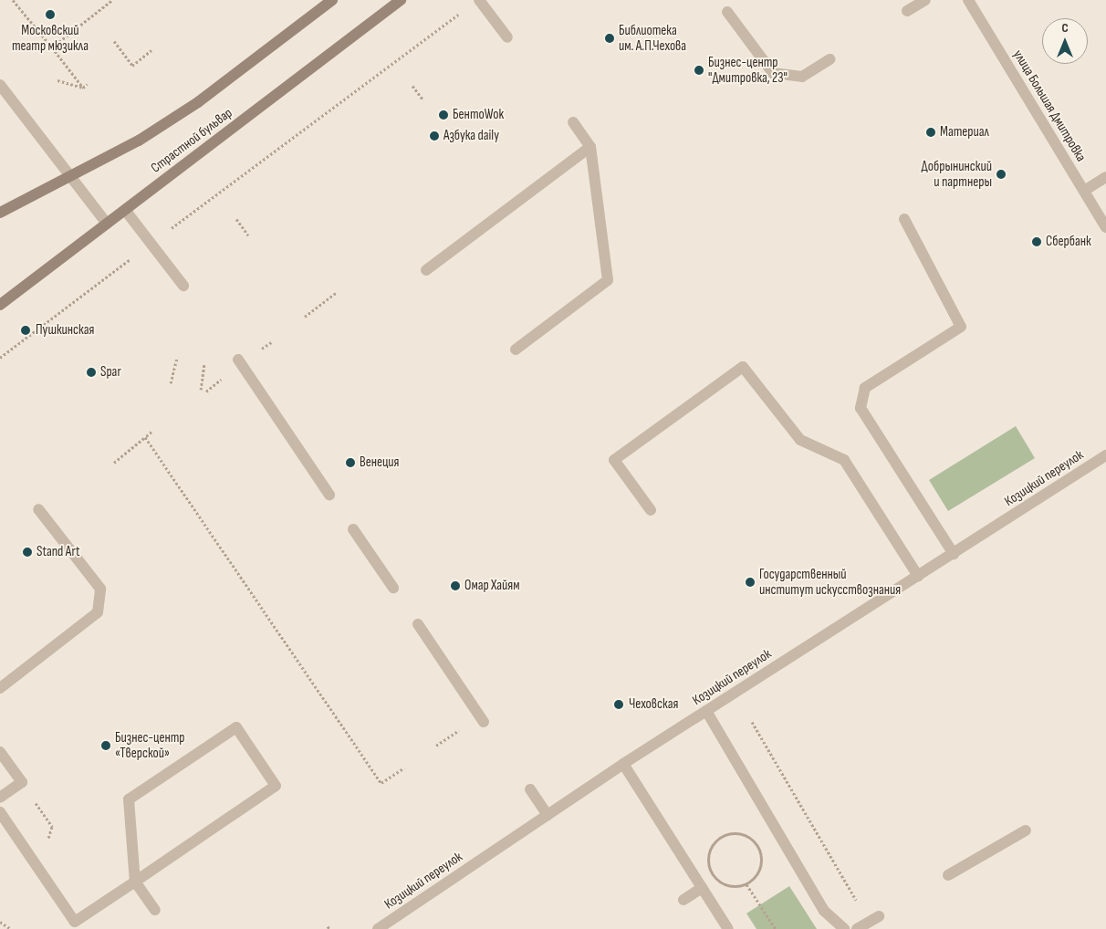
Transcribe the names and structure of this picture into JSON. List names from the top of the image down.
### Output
{
  "streets": {
    "main road": ["Страстной бульвар"],
    "street": ["улица Большая Дмитровка", "Козицкий переулок"]
  },
  "places": [
    "Московский театр мюзикла",
    "Библиотека им. А.П.Чехова",
    "Бизнес-центр \"Дмитровка, 23\"",
    "БентоWok",
    "Материал",
    "Азбука daily",
    "Добрынинский и партнеры",
    "Сбербанк",
    "Пушкинская",
    "Spar",
    "Венеция",
    "Stand Art",
    "Государственный институт искусствознания",
    "Омар Хайям",
    "Чеховская",
    "Бизнес-центр «Тверской»"
  ],
  "north": "top"
}
